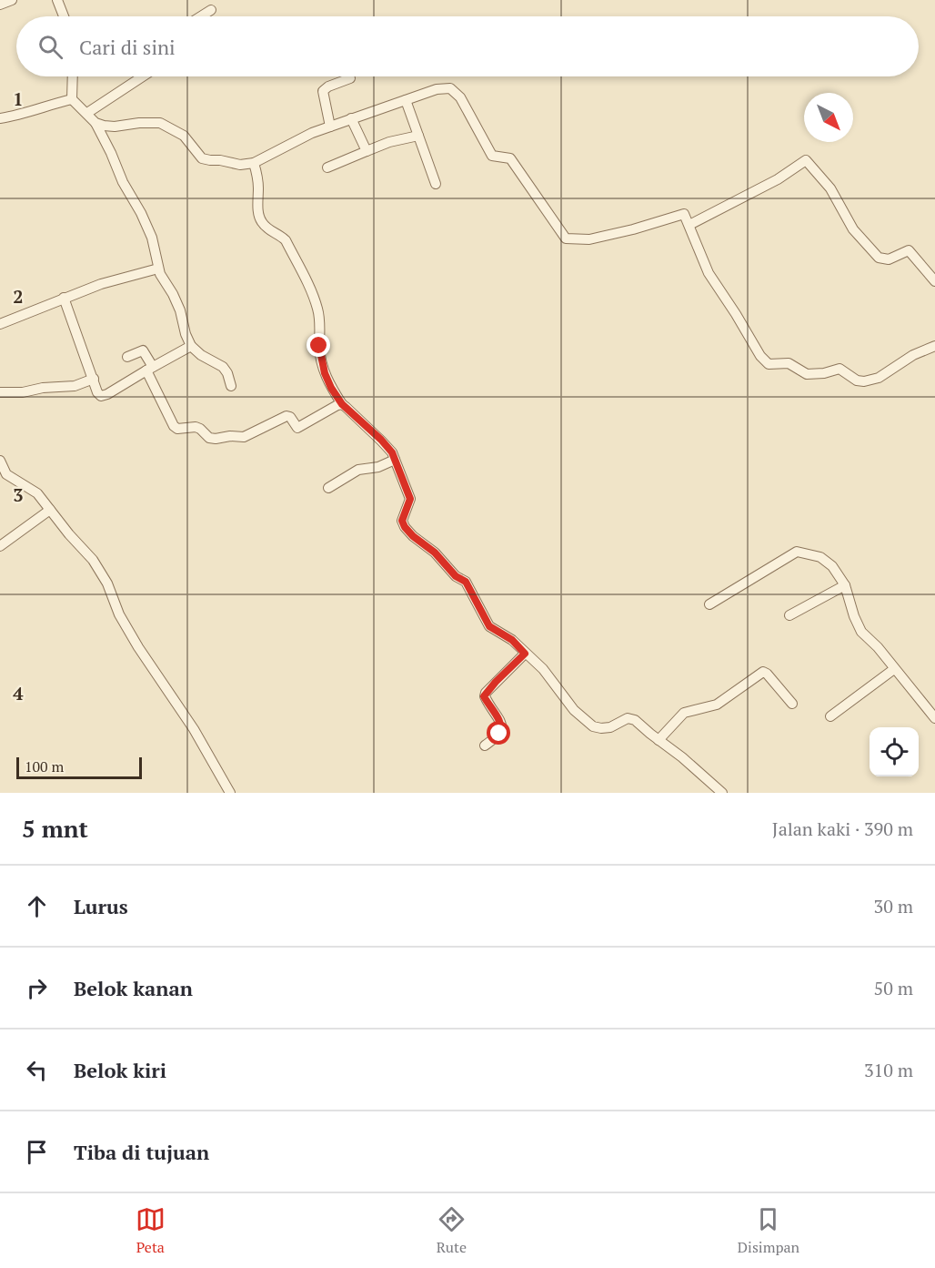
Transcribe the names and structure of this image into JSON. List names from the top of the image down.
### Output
{
  "scale_bar": "100 m",
  "north": "bottom right",
  "page": {
    "search": "Cari di sini",
    "scale": "100 m",
    "heading": ["5 mnt", "Jalan kaki · 390 m"],
    "list": [
      ["Lurus", "30 m"],
      ["Belok kanan", "50 m"],
      ["Belok kiri", "310 m"],
      "Tiba di tujuan"
    ],
    "nav": ["Peta", "Rute", "Disimpan"]
  },
  "grid": {
    "rows": [
      "1",
      "2",
      "3",
      "4"
    ]
  }
}
